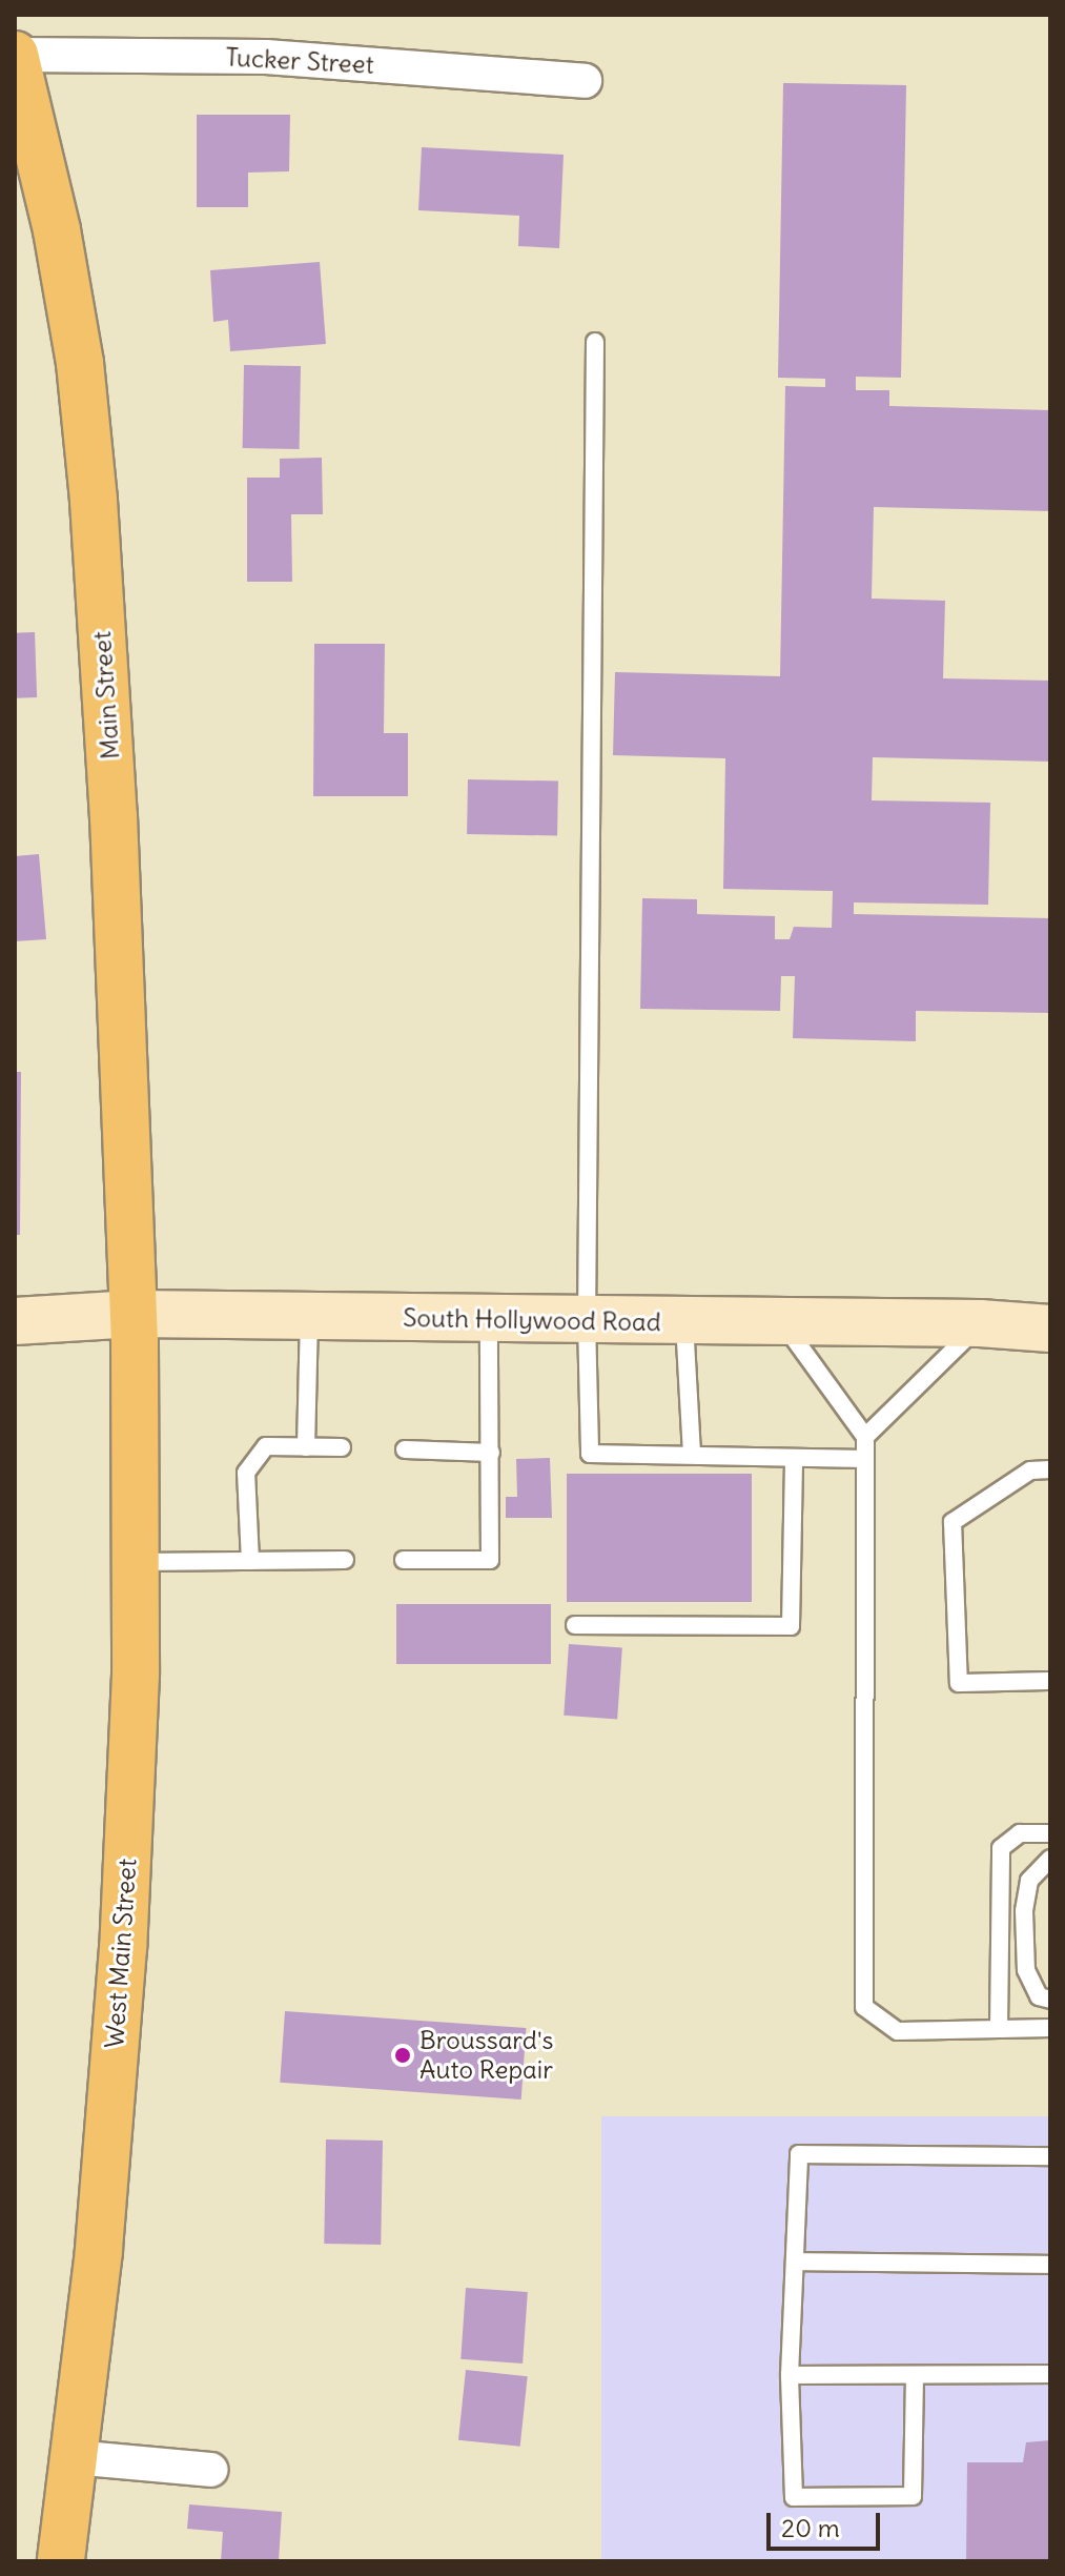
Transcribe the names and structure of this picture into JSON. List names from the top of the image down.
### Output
{
  "streets": {
    "main road": ["Main Street", "South Hollywood Road", "West Main Street"],
    "street": ["Tucker Street"]
  },
  "crossings": [
    ["Tucker Street", "Main Street"],
    ["Main Street", "South Hollywood Road"],
    ["Main Street", "West Main Street"],
    ["South Hollywood Road", "West Main Street"]
  ],
  "places": ["Broussard's Auto Repair"],
  "scale_bar": "20 m"
}
